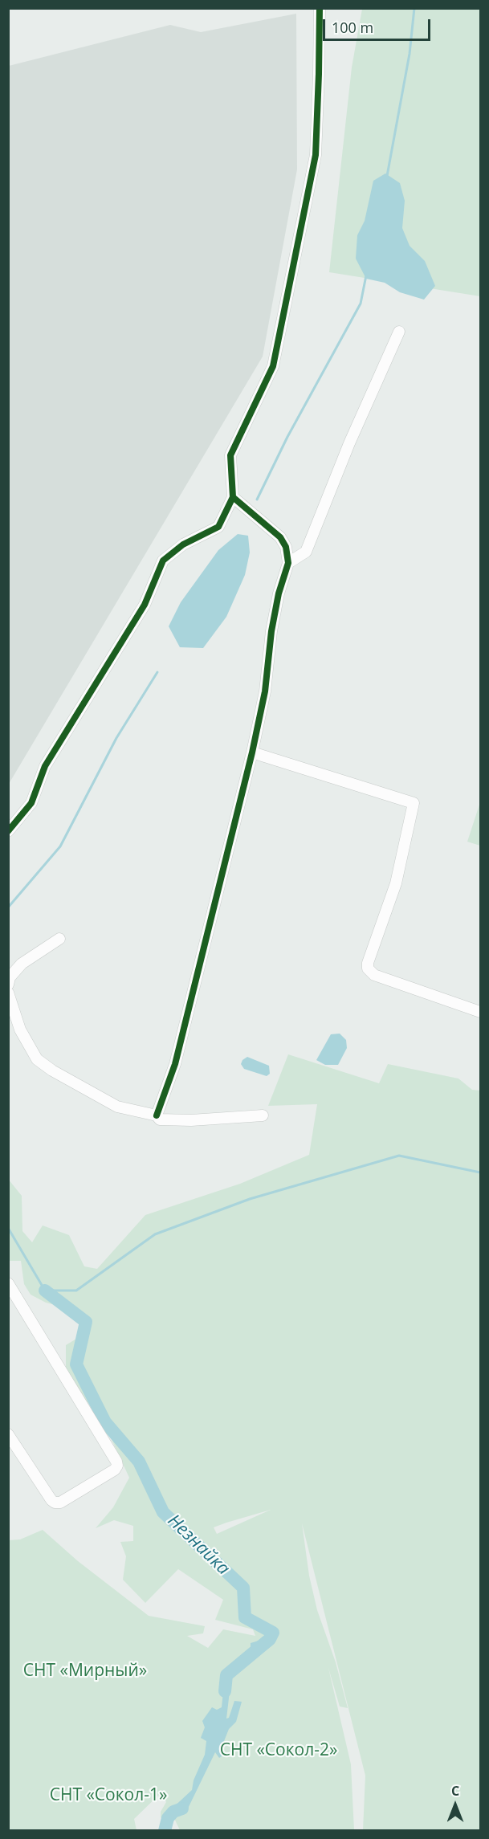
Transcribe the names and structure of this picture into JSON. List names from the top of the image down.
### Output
{
  "water": ["Незнайка"],
  "parks": ["СНТ «Мирный»", "СНТ «Сокол-2»", "СНТ «Сокол-1»"],
  "scale_bar": "100 m",
  "north": "top"
}
